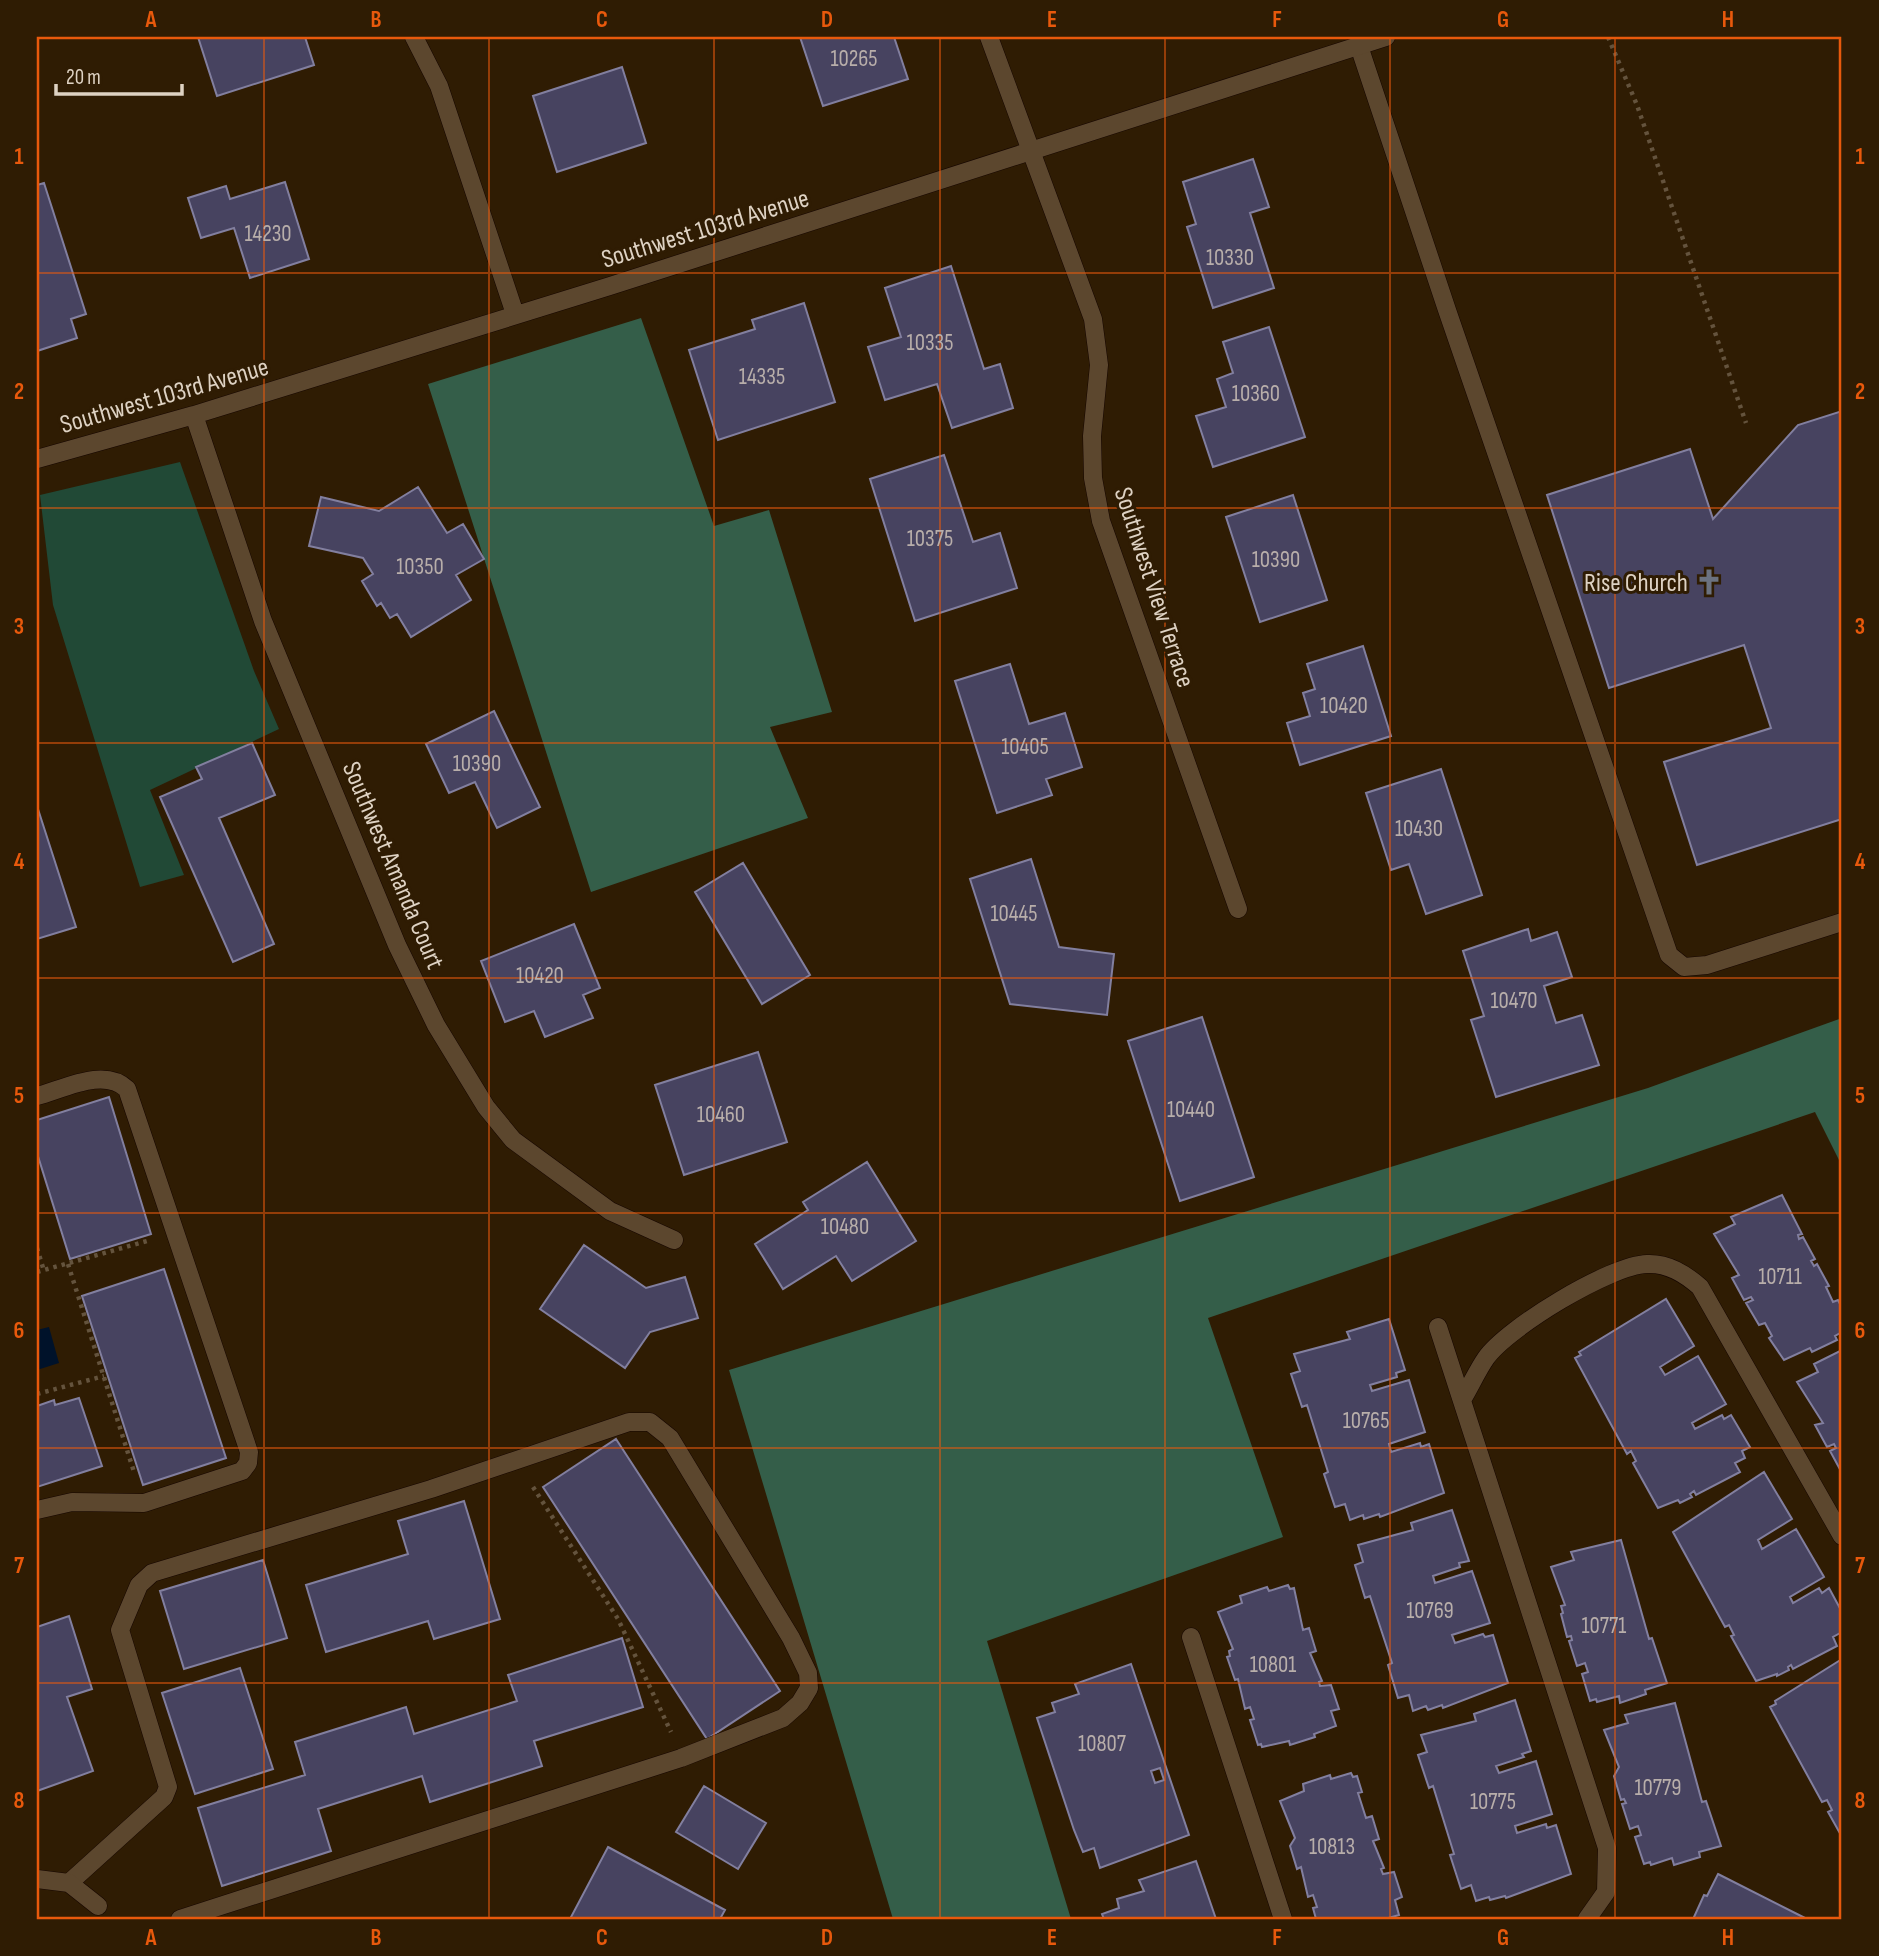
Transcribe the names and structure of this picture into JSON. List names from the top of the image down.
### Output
{
  "streets": {
    "street": ["Southwest 103rd Avenue", "Southwest View Terrace", "Southwest Amanda Court"]
  },
  "crossings": [
    ["Southwest 103rd Avenue", "Southwest View Terrace"],
    ["Southwest 103rd Avenue", "Southwest Amanda Court"]
  ],
  "places": {
    "church": ["Rise Church"]
  },
  "house_numbers": [
    "10265",
    "14230",
    "10330",
    "10335",
    "14335",
    "10360",
    "10375",
    "10390",
    "10350",
    "10420",
    "10405",
    "10390",
    "10430",
    "10445",
    "10420",
    "10470",
    "10440",
    "10460",
    "10480",
    "10711",
    "10765",
    "10769",
    "10771",
    "10801",
    "10807",
    "10779",
    "10775",
    "10813"
  ],
  "scale_bar": "20 m",
  "grid": {
    "columns": [
      "A",
      "B",
      "C",
      "D",
      "E",
      "F",
      "G",
      "H"
    ],
    "rows": [
      "1",
      "2",
      "3",
      "4",
      "5",
      "6",
      "7",
      "8"
    ]
  }
}
